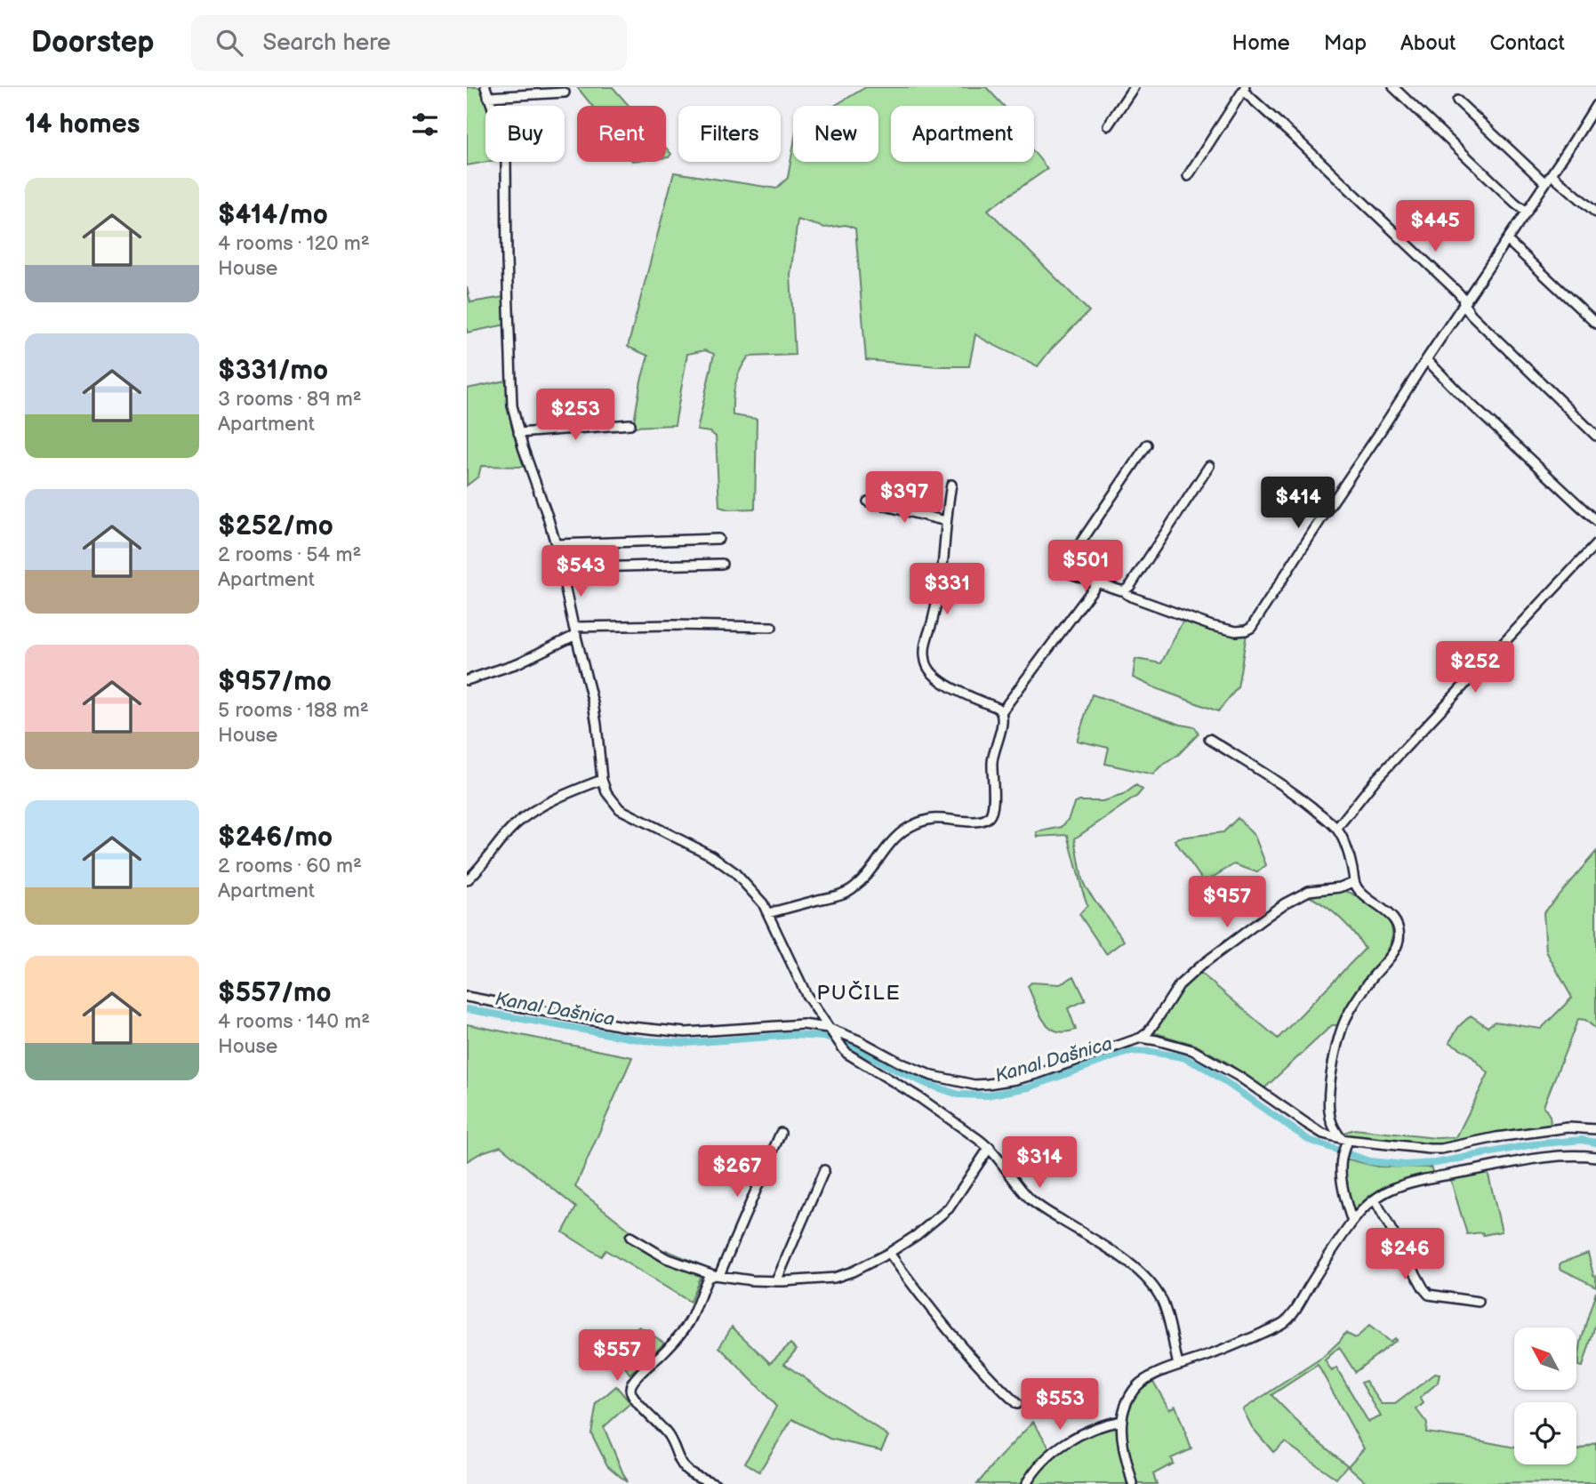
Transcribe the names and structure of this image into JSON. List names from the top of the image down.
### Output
{
  "districts": ["PUČILE"],
  "water": ["Kanal Dašnica"],
  "north": "top left",
  "page": {
    "header": "Doorstep",
    "search": "Search here",
    "nav": [
      "Home",
      "Map",
      "About",
      "Contact"
    ],
    "heading": "14 homes",
    "chip": [
      "Buy",
      "Rent",
      "Filters",
      "New",
      "Apartment"
    ],
    "list": [
      {
        "name": "$414/mo",
        "note": "4 rooms · 120 m² · House"
      },
      {
        "name": "$331/mo",
        "note": "3 rooms · 89 m² · Apartment"
      },
      {
        "name": "$252/mo",
        "note": "2 rooms · 54 m² · Apartment"
      },
      {
        "name": "$957/mo",
        "note": "5 rooms · 188 m² · House"
      },
      {
        "name": "$246/mo",
        "note": "2 rooms · 60 m² · Apartment"
      },
      {
        "name": "$557/mo",
        "note": "4 rooms · 140 m² · House"
      }
    ],
    "price": [
      "$445",
      "$253",
      "$397",
      "$414",
      "$501",
      "$543",
      "$331",
      "$252",
      "$957",
      "$314",
      "$267",
      "$246",
      "$557",
      "$553"
    ]
  }
}
